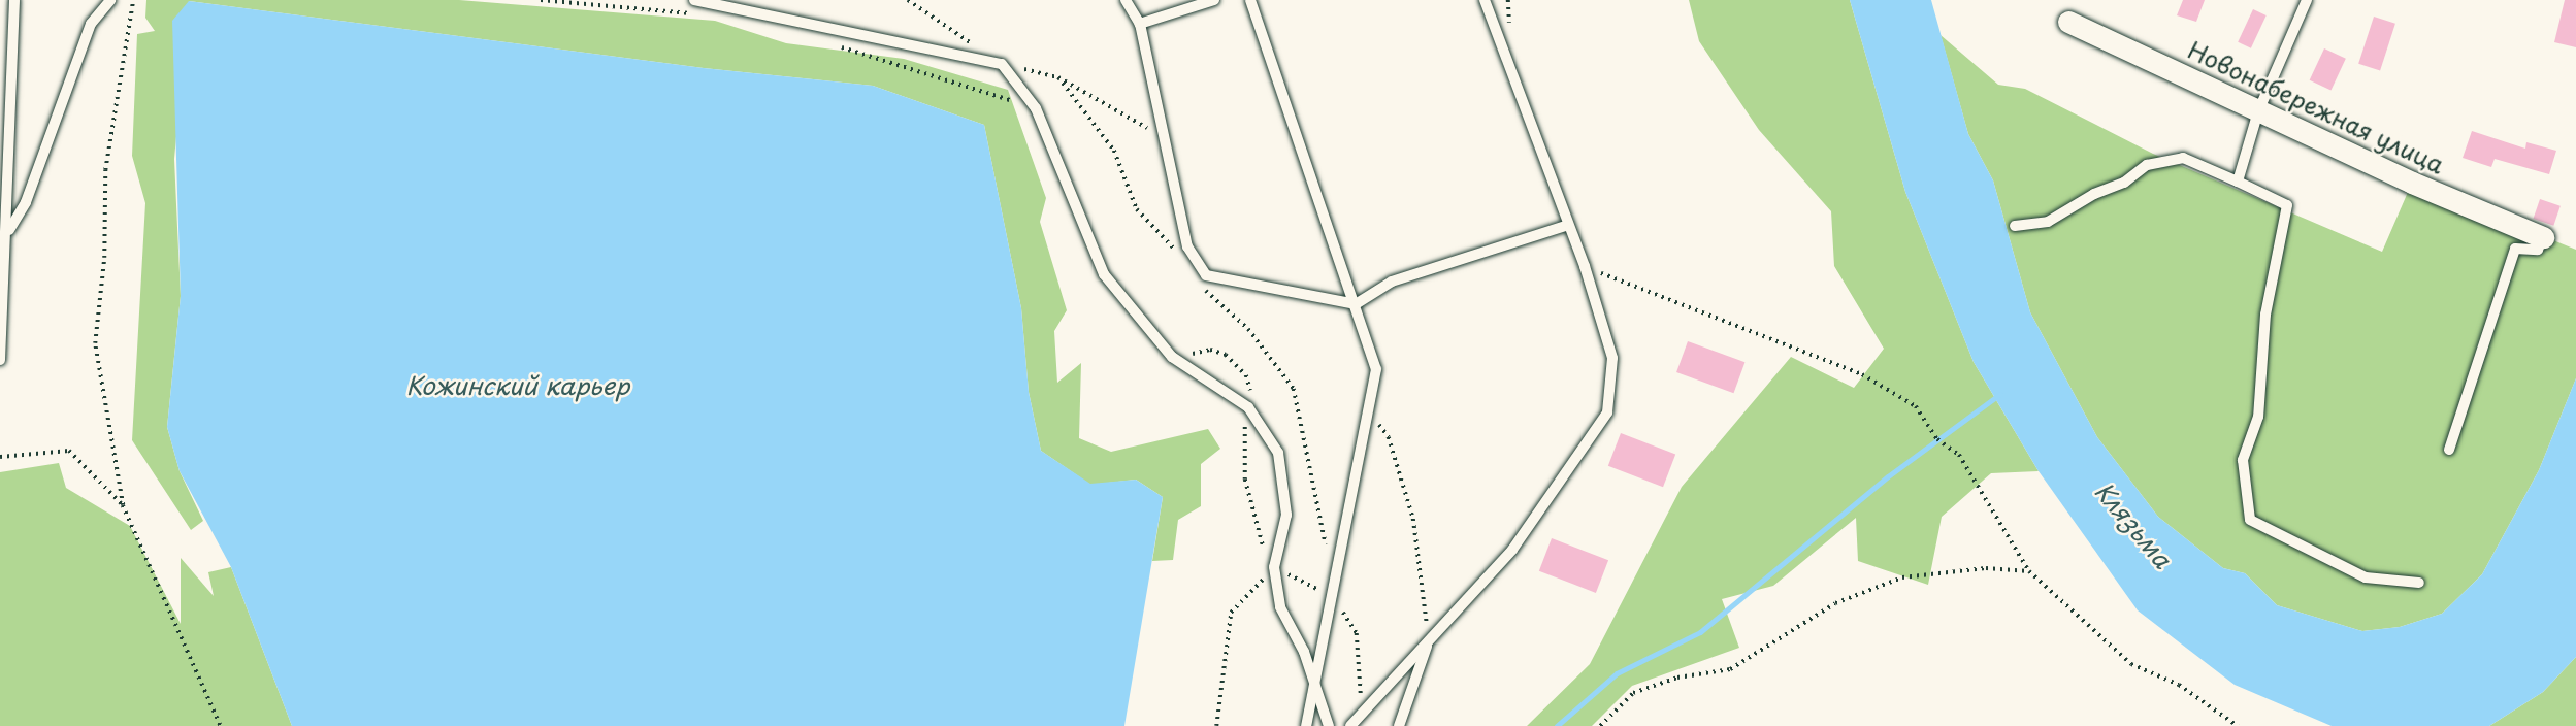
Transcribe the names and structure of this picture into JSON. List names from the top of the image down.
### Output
{
  "streets": {
    "street": ["Новонабережная улица"]
  },
  "water": ["Кожинский карьер", "Клязьма"]
}
